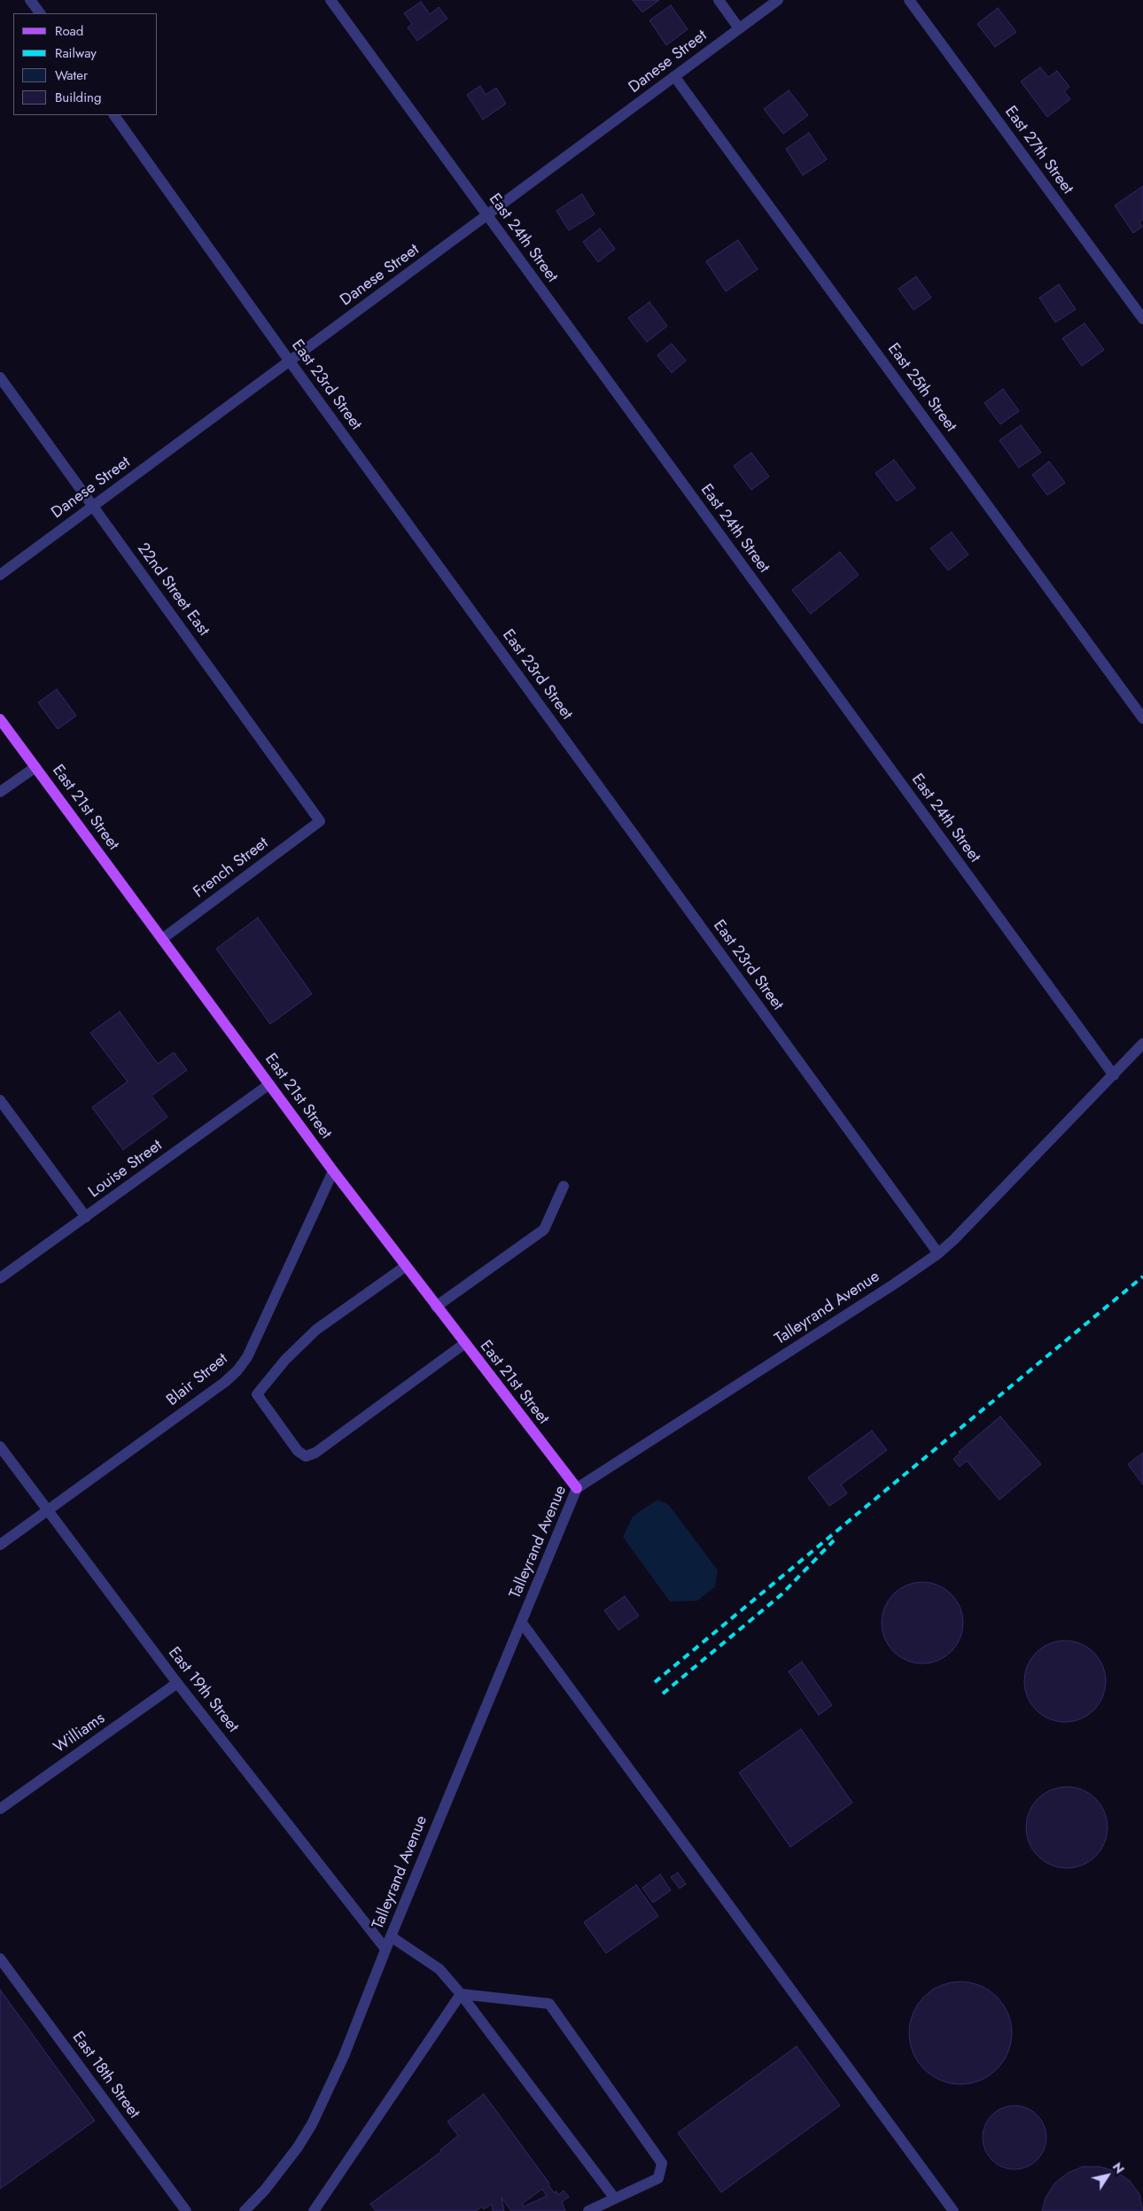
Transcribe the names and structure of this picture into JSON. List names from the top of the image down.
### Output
{
  "streets": {
    "main road": ["East 21st Street"],
    "street": [
      "Danese Street",
      "East 27th Street",
      "East 24th Street",
      "East 23rd Street",
      "East 25th Street",
      "22nd Street East",
      "French Street",
      "Louise Street",
      "Talleyrand Avenue",
      "Blair Street",
      "East 19th Street",
      "Williams",
      "East 18th Street"
    ]
  },
  "crossings": [
    ["Danese Street", "East 24th Street"],
    ["Danese Street", "East 23rd Street"],
    ["Danese Street", "East 25th Street"],
    ["Danese Street", "22nd Street East"],
    ["East 24th Street", "Talleyrand Avenue"],
    ["East 23rd Street", "Talleyrand Avenue"],
    ["22nd Street East", "French Street"],
    ["East 21st Street", "French Street"],
    ["East 21st Street", "Louise Street"],
    ["East 21st Street", "Talleyrand Avenue"],
    ["East 21st Street", "Blair Street"],
    ["Talleyrand Avenue", "East 19th Street"],
    ["Blair Street", "East 19th Street"],
    ["East 19th Street", "Williams"]
  ],
  "legend": [
    "Road",
    "Railway",
    "Water",
    "Building"
  ],
  "north": "top right"
}
